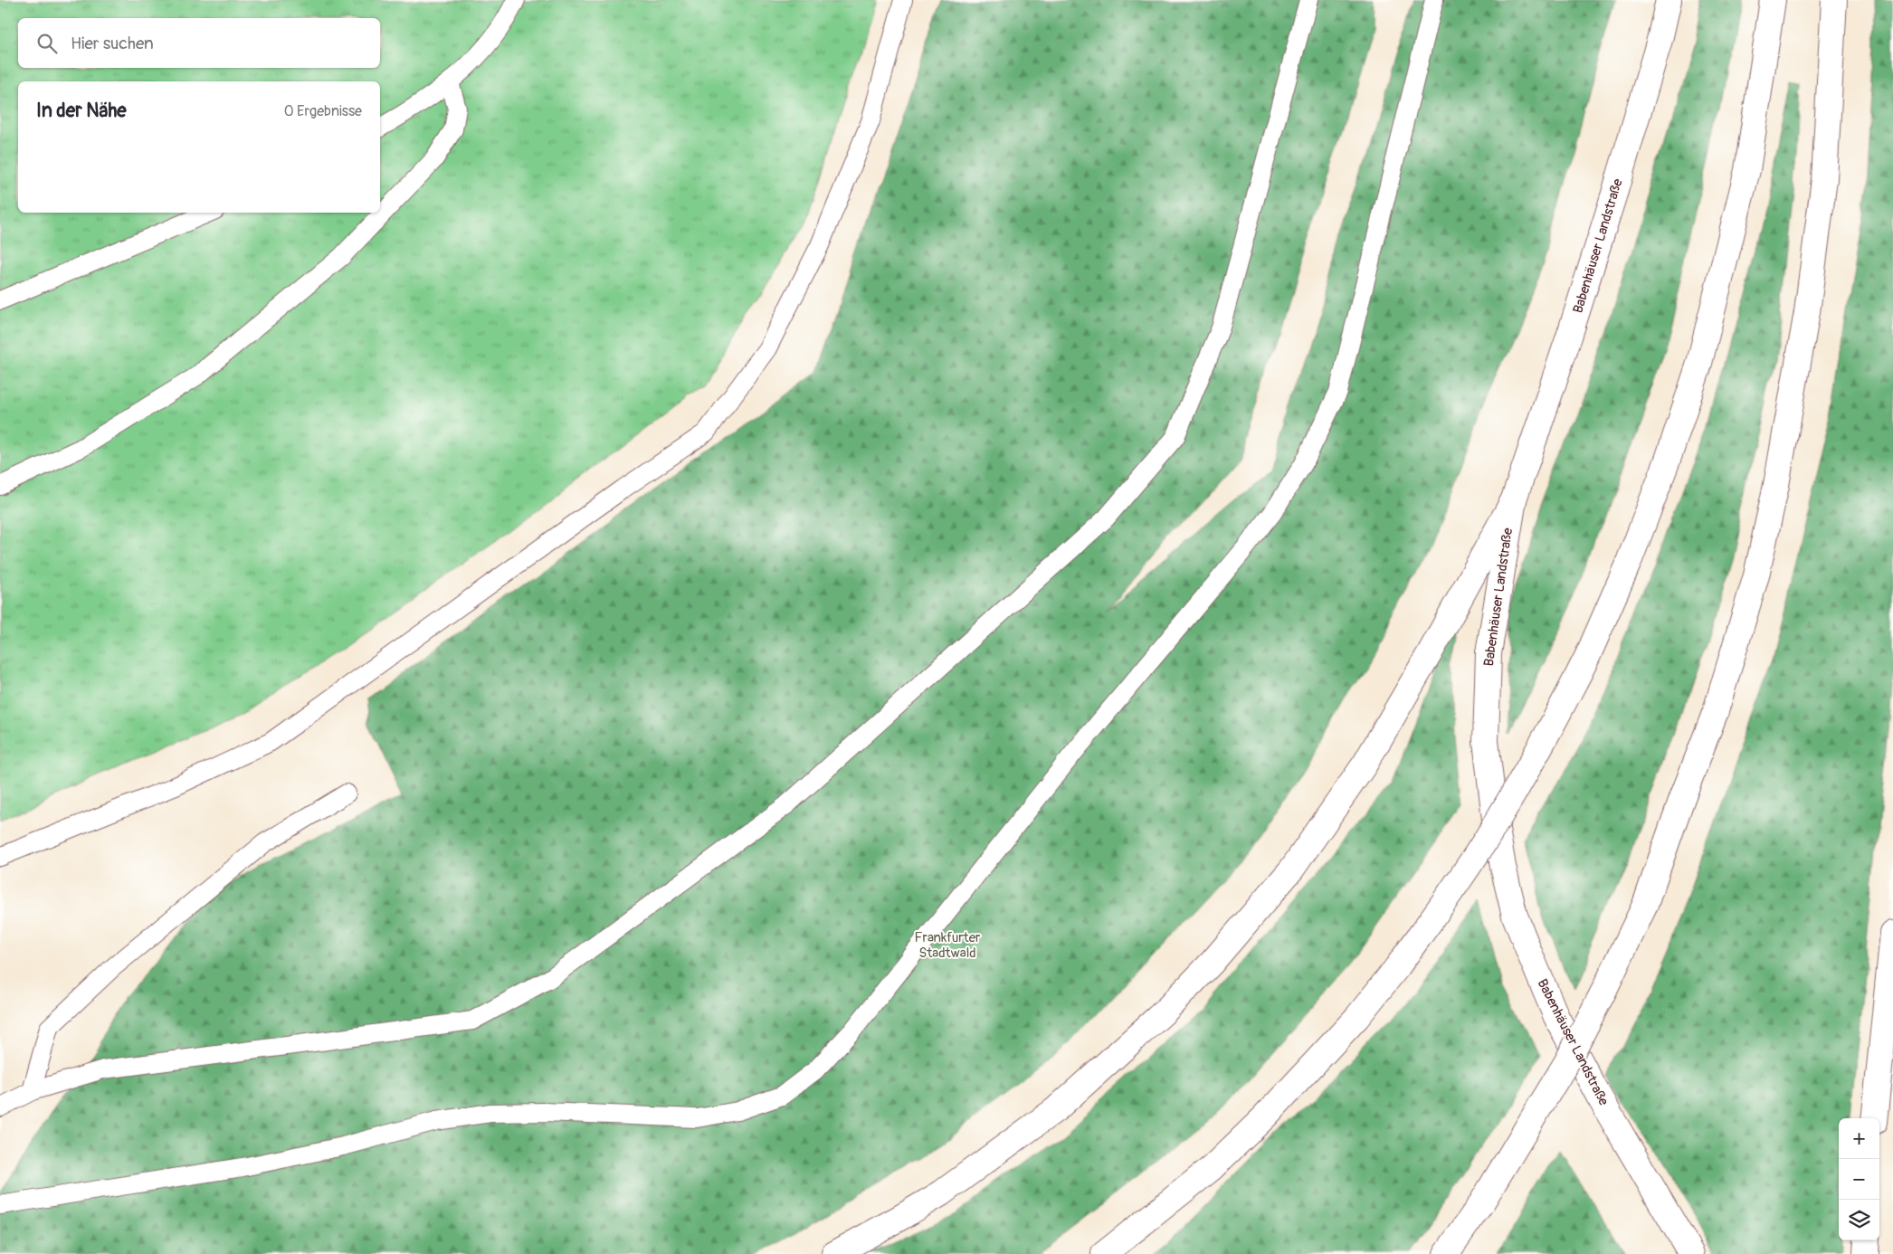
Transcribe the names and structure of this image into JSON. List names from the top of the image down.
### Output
{
  "streets": {
    "highway": ["Babenhäuser Landstraße"]
  },
  "parks": ["Frankfurter Stadtwald"],
  "page": {
    "search": "Hier suchen",
    "heading": ["In der Nähe", "0 Ergebnisse"],
    "map_buttons": ["+", "−"]
  }
}
